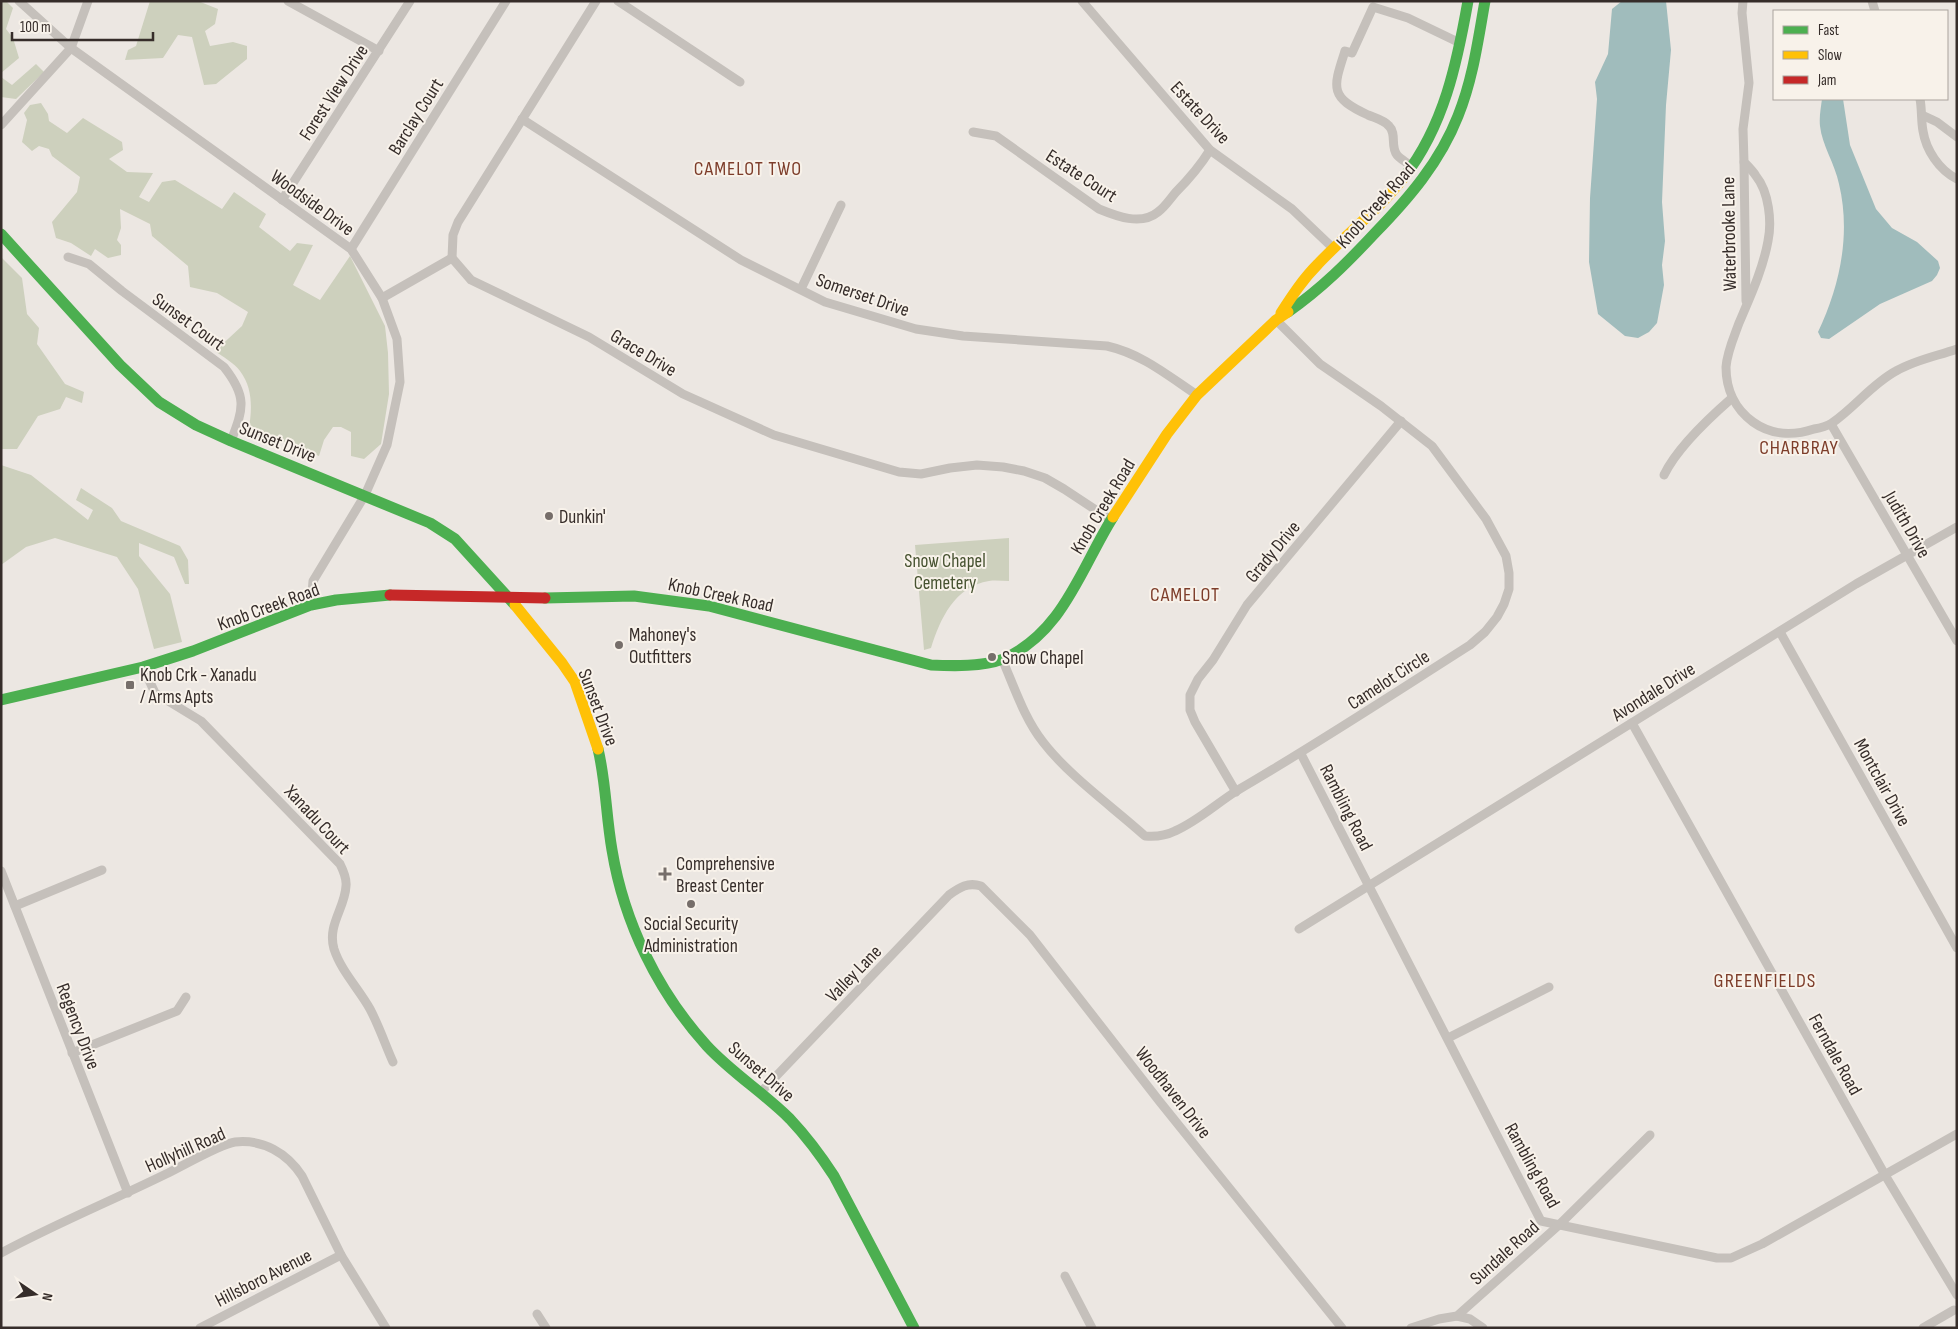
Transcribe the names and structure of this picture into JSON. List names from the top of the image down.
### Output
{
  "streets": {
    "main road": ["Knob Creek Road", "Sunset Drive"],
    "street": [
      "Forest View Drive",
      "Estate Drive",
      "Barclay Court",
      "Estate Court",
      "Woodside Drive",
      "Waterbrooke Lane",
      "Somerset Drive",
      "Sunset Court",
      "Grace Drive",
      "Judith Drive",
      "Grady Drive",
      "Camelot Circle",
      "Avondale Drive",
      "Montclair Drive",
      "Rambling Road",
      "Xanadu Court",
      "Valley Lane",
      "Regency Drive",
      "Ferndale Road",
      "Woodhaven Drive",
      "Hollyhill Road",
      "Sundale Road",
      "Hillsboro Avenue"
    ]
  },
  "crossings": [
    ["Forest View Drive", "Woodside Drive"],
    ["Estate Drive", "Estate Court"],
    ["Estate Drive", "Knob Creek Road"],
    ["Barclay Court", "Woodside Drive"],
    ["Woodside Drive", "Knob Creek Road"],
    ["Woodside Drive", "Sunset Drive"],
    ["Knob Creek Road", "Somerset Drive"],
    ["Knob Creek Road", "Grace Drive"],
    ["Knob Creek Road", "Sunset Drive"],
    ["Knob Creek Road", "Camelot Circle"],
    ["Knob Creek Road", "Xanadu Court"],
    ["Waterbrooke Lane", "Judith Drive"],
    ["Sunset Court", "Sunset Drive"],
    ["Sunset Drive", "Valley Lane"],
    ["Judith Drive", "Avondale Drive"],
    ["Grady Drive", "Camelot Circle"],
    ["Camelot Circle", "Rambling Road"],
    ["Avondale Drive", "Montclair Drive"],
    ["Avondale Drive", "Rambling Road"],
    ["Avondale Drive", "Ferndale Road"],
    ["Rambling Road", "Ferndale Road"],
    ["Rambling Road", "Sundale Road"],
    ["Valley Lane", "Woodhaven Drive"],
    ["Regency Drive", "Hollyhill Road"],
    ["Hollyhill Road", "Hillsboro Avenue"]
  ],
  "districts": [
    "CAMELOT TWO",
    "CHARBRAY",
    "CAMELOT",
    "GREENFIELDS"
  ],
  "parks": ["Snow Chapel Cemetery"],
  "places": {
    "other": [
      "Dunkin'",
      "Mahoney's Outfitters",
      "Snow Chapel",
      "Social Security Administration"
    ],
    "transit": ["Knob Crk - Xanadu / Arms Apts"],
    "health": ["Comprehensive Breast Center"]
  },
  "legend": ["Fast", "Slow", "Jam"],
  "scale_bar": "100 m",
  "north": "right"
}
